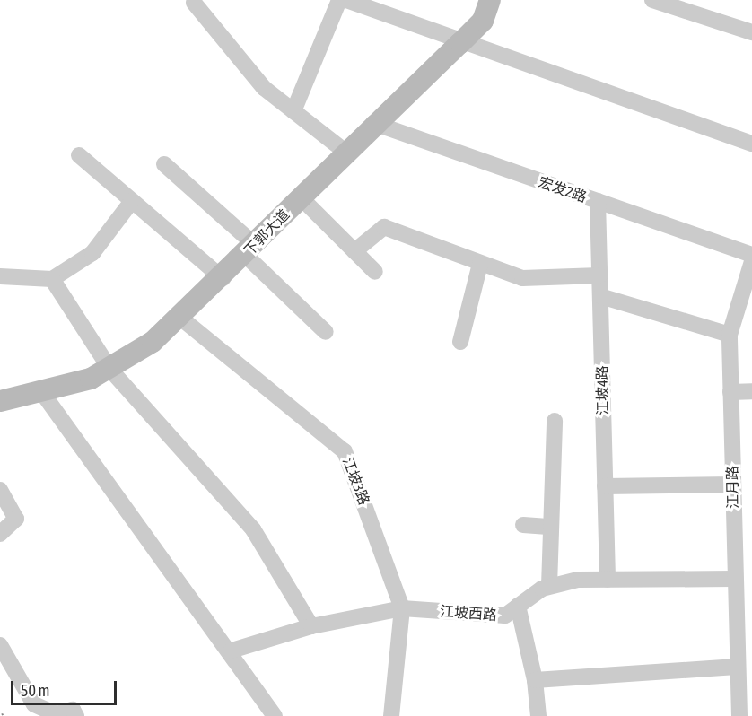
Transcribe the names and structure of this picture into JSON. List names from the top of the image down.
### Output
{
  "streets": {
    "main road": ["下郭大道"],
    "street": [
      "宏发2路",
      "江坡4路",
      "江坡3路",
      "江月路",
      "江坡西路"
    ]
  },
  "crossings": [
    ["宏发2路", "下郭大道"],
    ["宏发2路", "江坡4路"],
    ["下郭大道", "江坡3路"],
    ["江坡4路", "江坡西路"],
    ["江坡3路", "江坡西路"],
    ["江月路", "江坡西路"]
  ],
  "scale_bar": "50 m"
}
